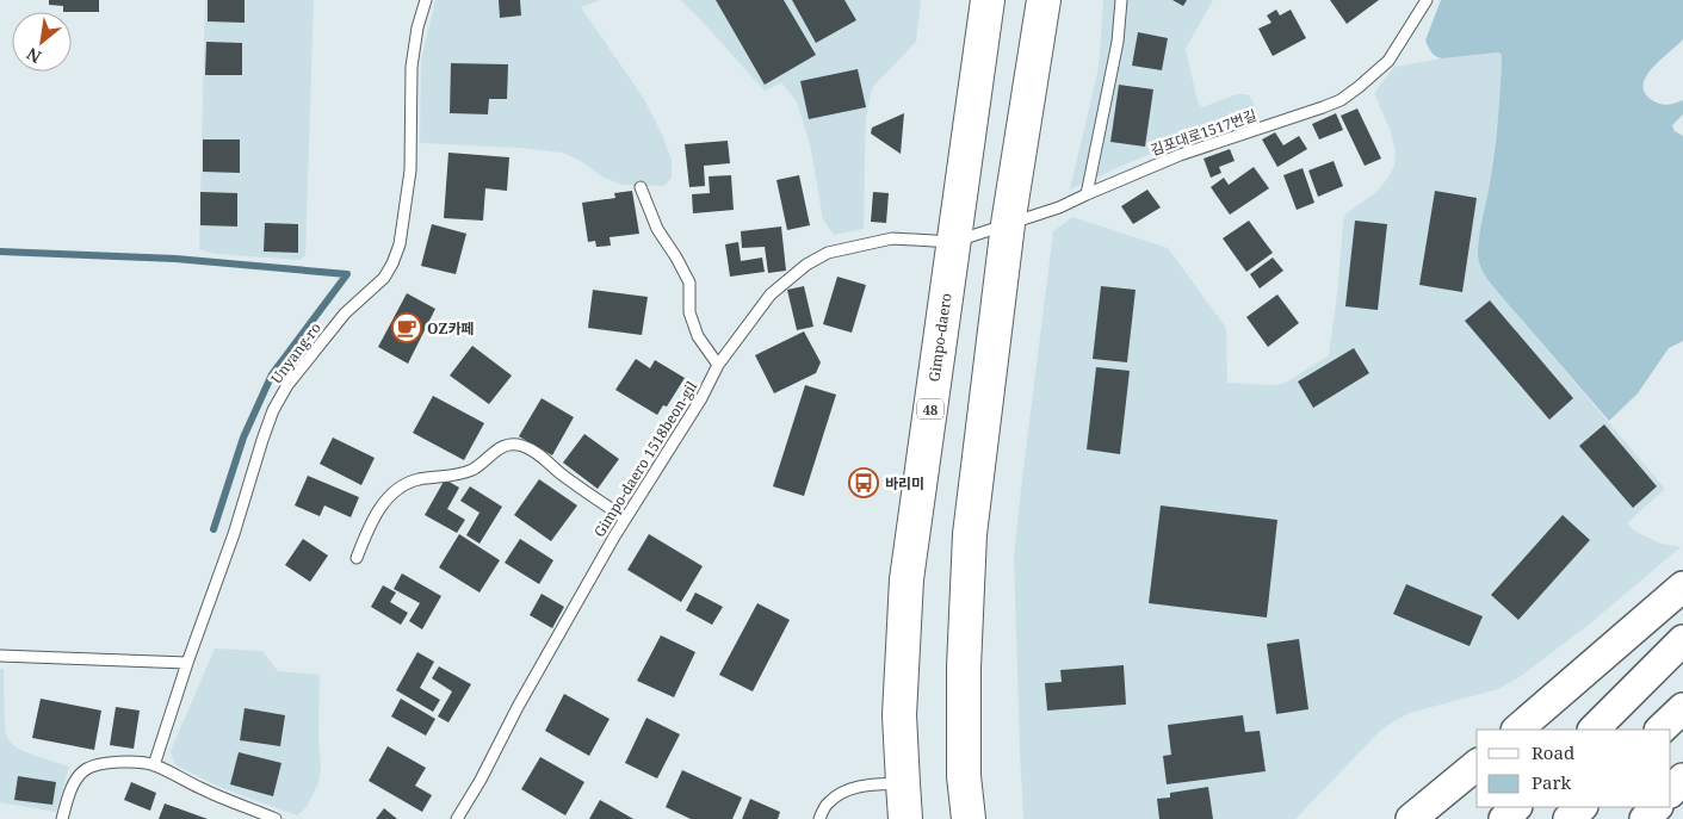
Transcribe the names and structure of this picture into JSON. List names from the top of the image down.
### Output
{
  "streets": {
    "main road": ["Gimpo-daero", "48"],
    "lane": ["김포대로1517번길", "Unyang-ro", "Gimpo-daero 1518beon-gil"]
  },
  "crossings": [
    ["김포대로1517번길", "Gimpo-daero"],
    ["김포대로1517번길", "Gimpo-daero 1518beon-gil"],
    ["Gimpo-daero", "Gimpo-daero 1518beon-gil"]
  ],
  "places": {
    "cafe": ["OZ카페"],
    "bus stop": ["바리미"]
  },
  "legend": ["Road", "Park"],
  "north": "bottom left"
}
